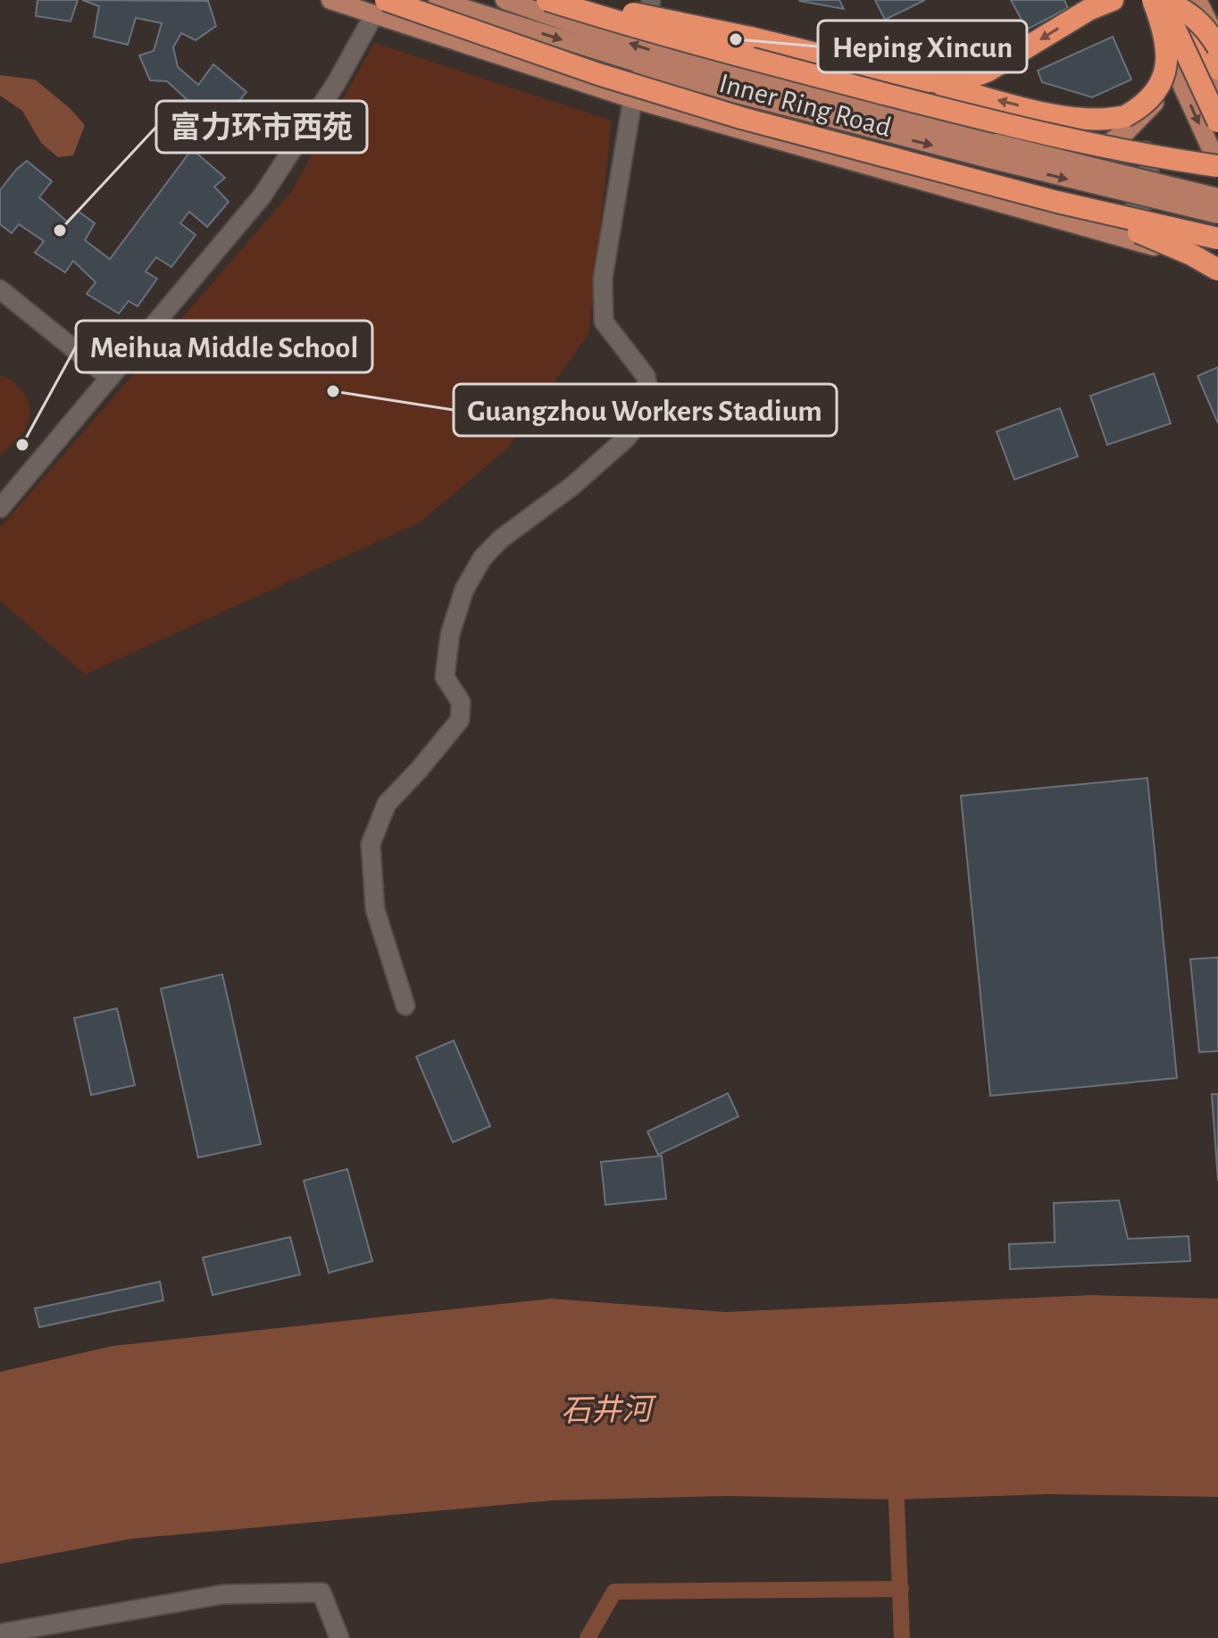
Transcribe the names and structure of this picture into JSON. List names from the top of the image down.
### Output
{
  "streets": {
    "highway": ["Inner Ring Road"]
  },
  "water": ["石井河"],
  "places": [
    "Heping Xincun",
    "富力环市西苑",
    "Guangzhou Workers Stadium",
    "Meihua Middle School"
  ]
}
